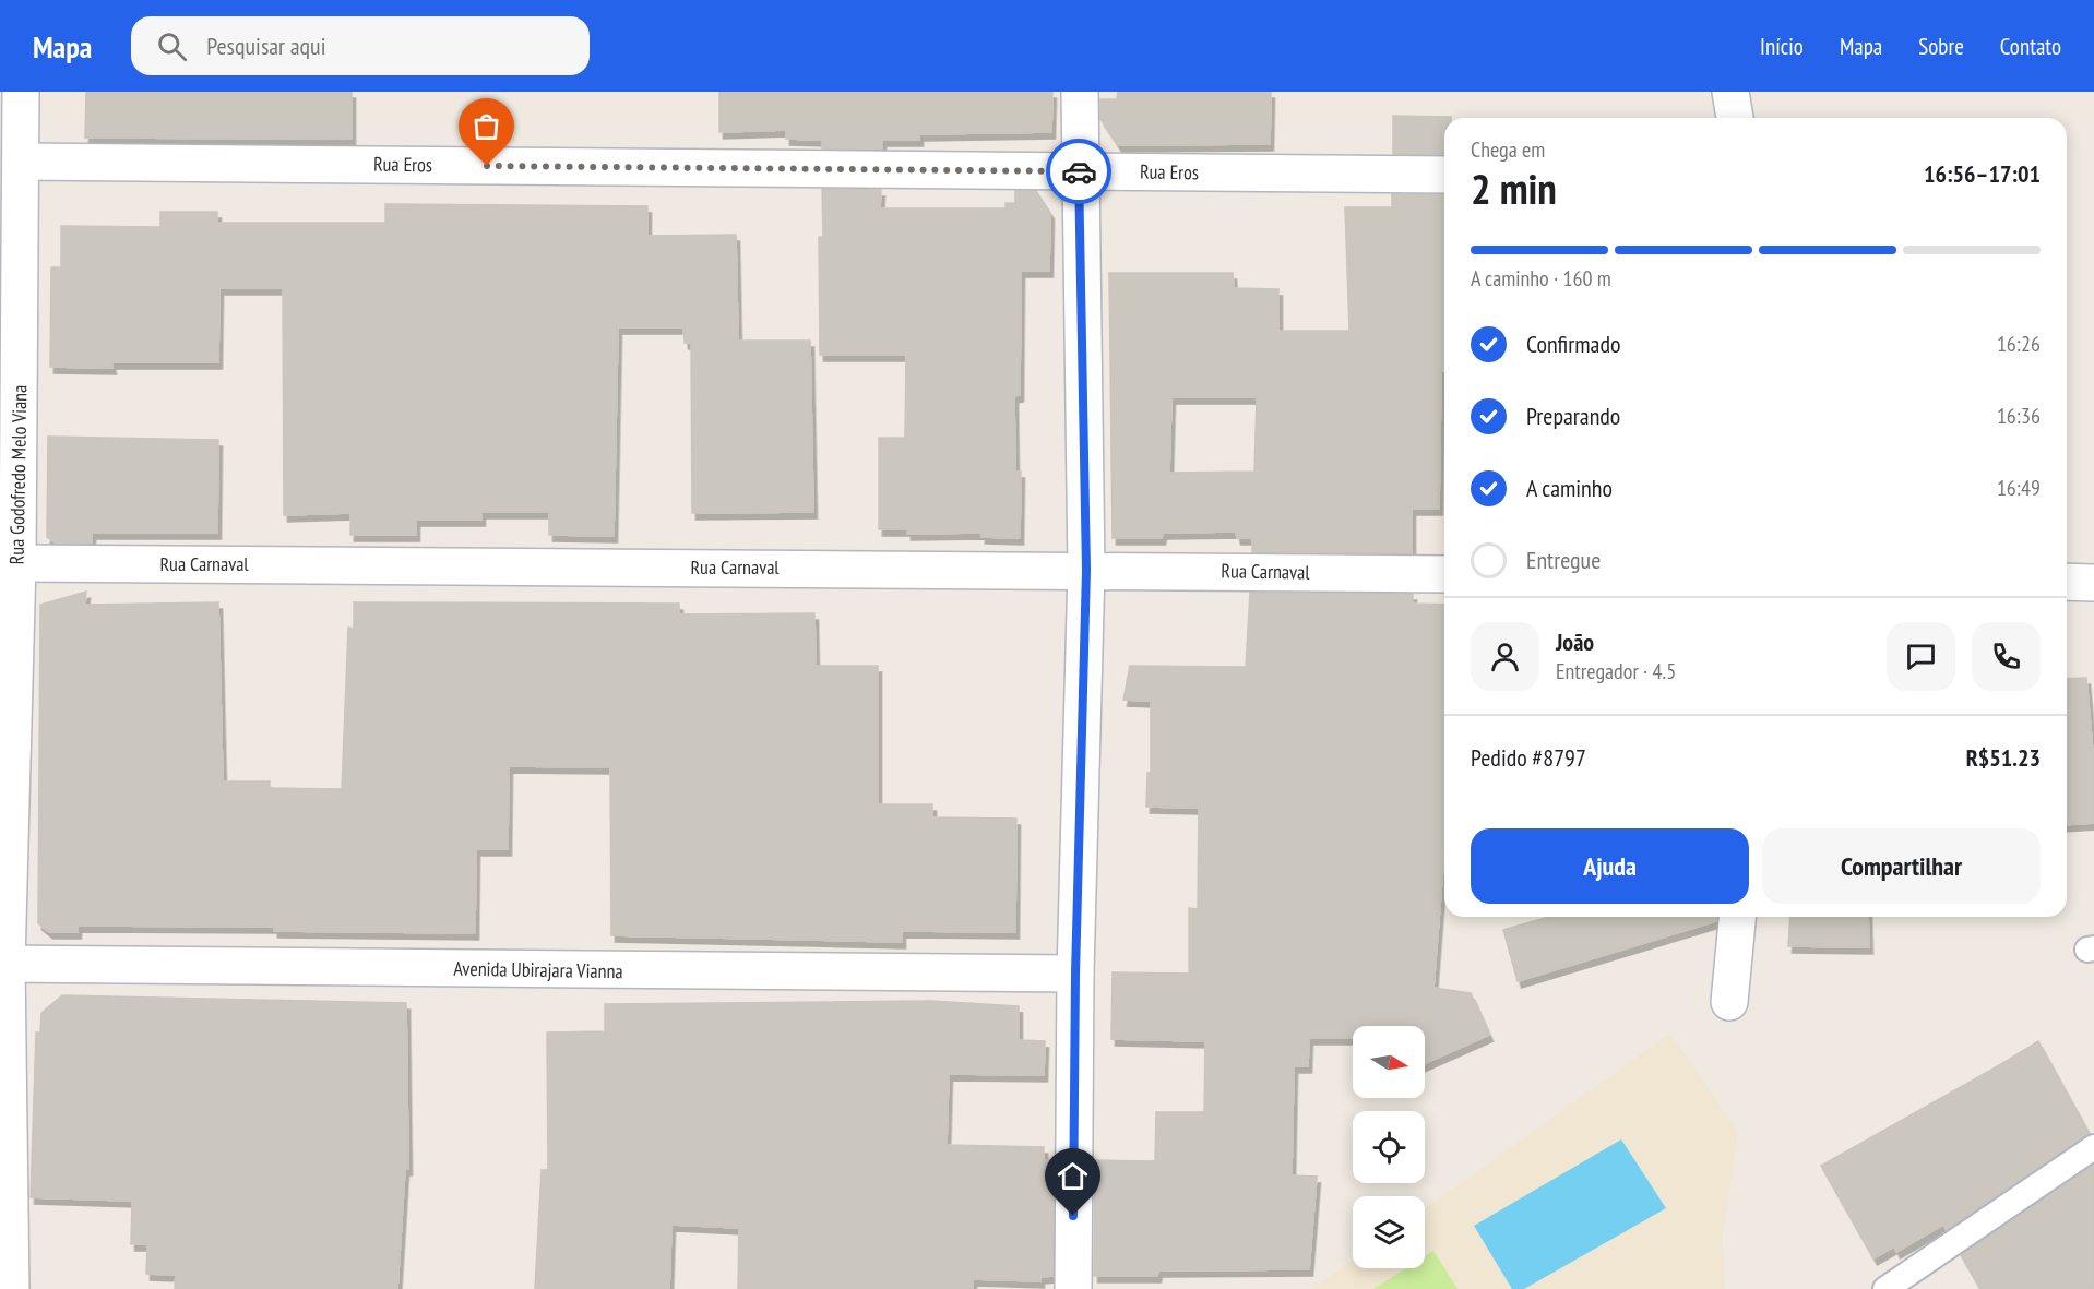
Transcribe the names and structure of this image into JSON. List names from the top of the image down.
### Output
{
  "streets": {
    "street": [
      "Rua Eros",
      "Rua Godofredo Melo Viana",
      "Rua Carnaval",
      "Avenida Ubirajara Vianna"
    ]
  },
  "crossings": [
    ["Rua Eros", "Rua Godofredo Melo Viana"],
    ["Rua Godofredo Melo Viana", "Rua Carnaval"],
    ["Rua Godofredo Melo Viana", "Avenida Ubirajara Vianna"]
  ],
  "north": "right",
  "page": {
    "header": "Mapa",
    "search": "Pesquisar aqui",
    "nav": [
      "Início",
      "Mapa",
      "Sobre",
      "Contato"
    ],
    "heading": ["2 min", "Chega em", "16:56–17:01"],
    "panel": [
      "João",
      "Entregador · 4.5",
      "Pedido #8797",
      "R$51.23"
    ],
    "bar": "A caminho · 160 m",
    "list": [
      ["Confirmado", "16:26"],
      ["Preparando", "16:36"],
      ["A caminho", "16:49"],
      "Entregue"
    ],
    "buttons": ["Ajuda", "Compartilhar"]
  }
}
